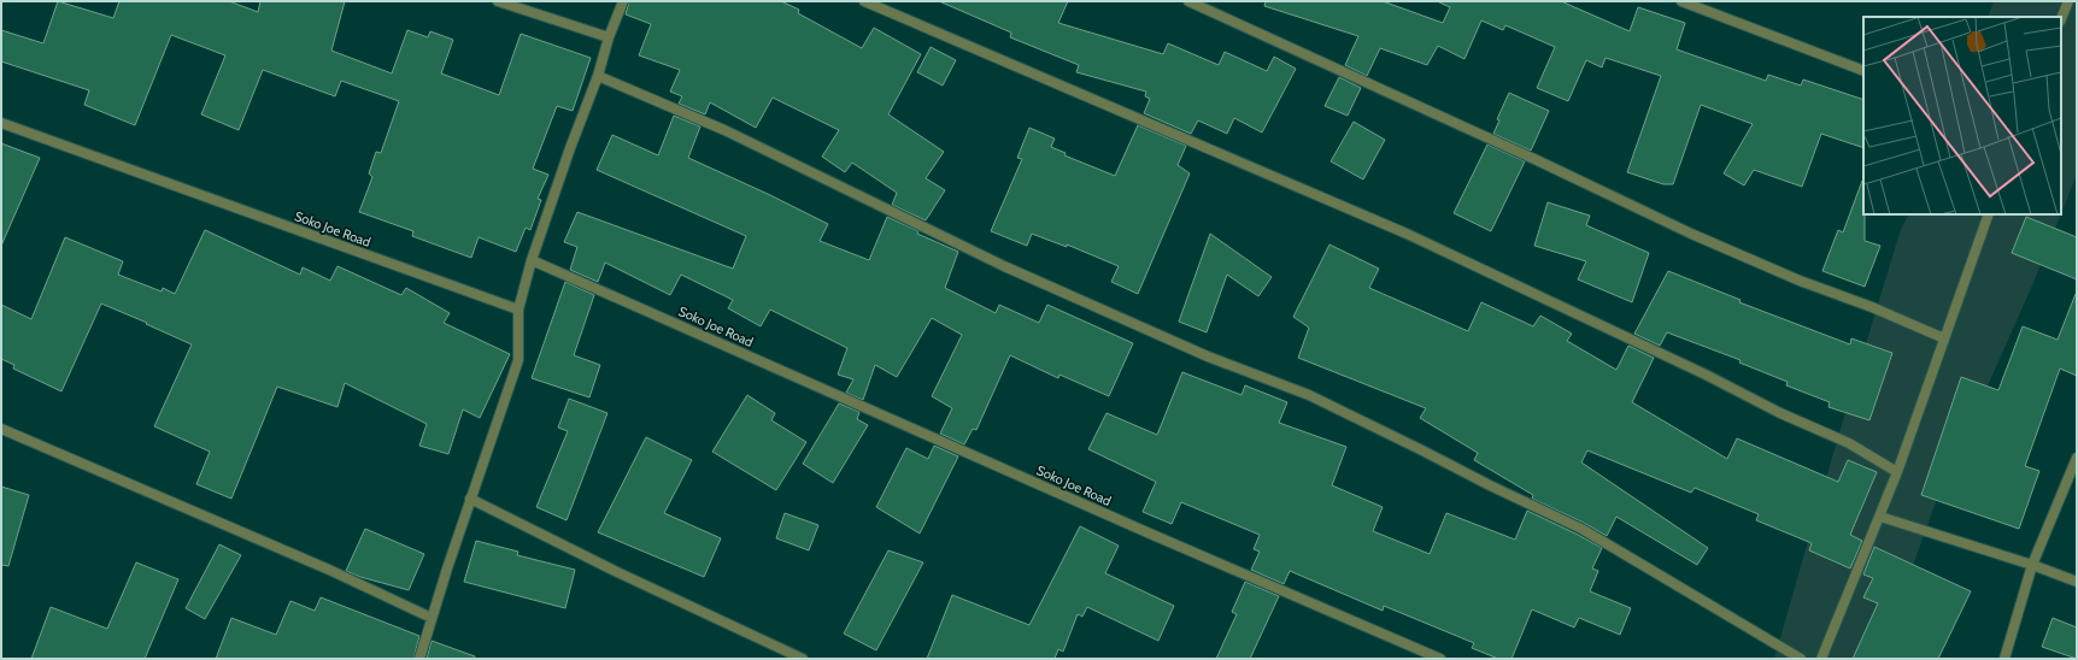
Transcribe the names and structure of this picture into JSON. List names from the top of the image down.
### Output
{
  "streets": {
    "street": ["Soko Joe Road"]
  }
}
